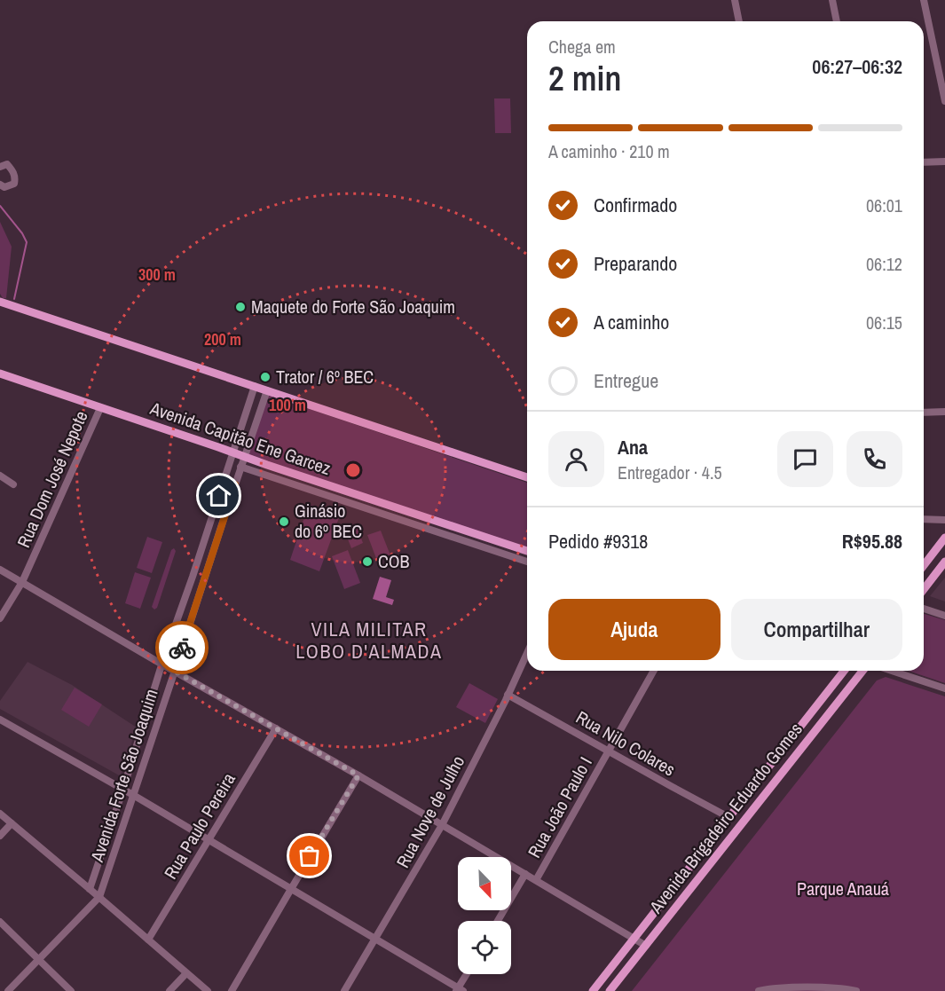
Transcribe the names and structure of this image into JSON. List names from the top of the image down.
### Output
{
  "streets": {
    "main road": ["Avenida Capitão Ene Garcez", "Avenida Brigadeiro Eduardo Gomes"],
    "street": [
      "Rua Dom José Nepote",
      "Rua Nilo Colares",
      "Avenida Forte São Joaquim",
      "Rua João Paulo I",
      "Rua Nove de Julho",
      "Rua Paulo Pereira"
    ]
  },
  "crossings": [
    ["Avenida Capitão Ene Garcez", "Rua Dom José Nepote"],
    ["Avenida Capitão Ene Garcez", "Avenida Forte São Joaquim"],
    ["Rua Nilo Colares", "Rua João Paulo I"],
    ["Rua Nilo Colares", "Rua Nove de Julho"],
    ["Rua Nilo Colares", "Avenida Brigadeiro Eduardo Gomes"]
  ],
  "districts": ["VILA MILITAR LOBO D'ALMADA"],
  "parks": ["Parque Anauá"],
  "places": [
    "Maquete do Forte São Joaquim",
    "Trator / 6º BEC",
    "Ginásio do 6º BEC",
    "COB"
  ],
  "north": "bottom right",
  "page": {
    "heading": ["2 min", "Chega em", "06:27–06:32"],
    "panel": [
      "Ana",
      "Entregador · 4.5",
      "Pedido #9318",
      "R$95.88"
    ],
    "bar": "A caminho · 210 m",
    "list": [
      ["Confirmado", "06:01"],
      ["Preparando", "06:12"],
      ["A caminho", "06:15"],
      "Entregue"
    ],
    "buttons": ["Ajuda", "Compartilhar"]
  },
  "rings": ["300 m", "200 m", "100 m"]
}
